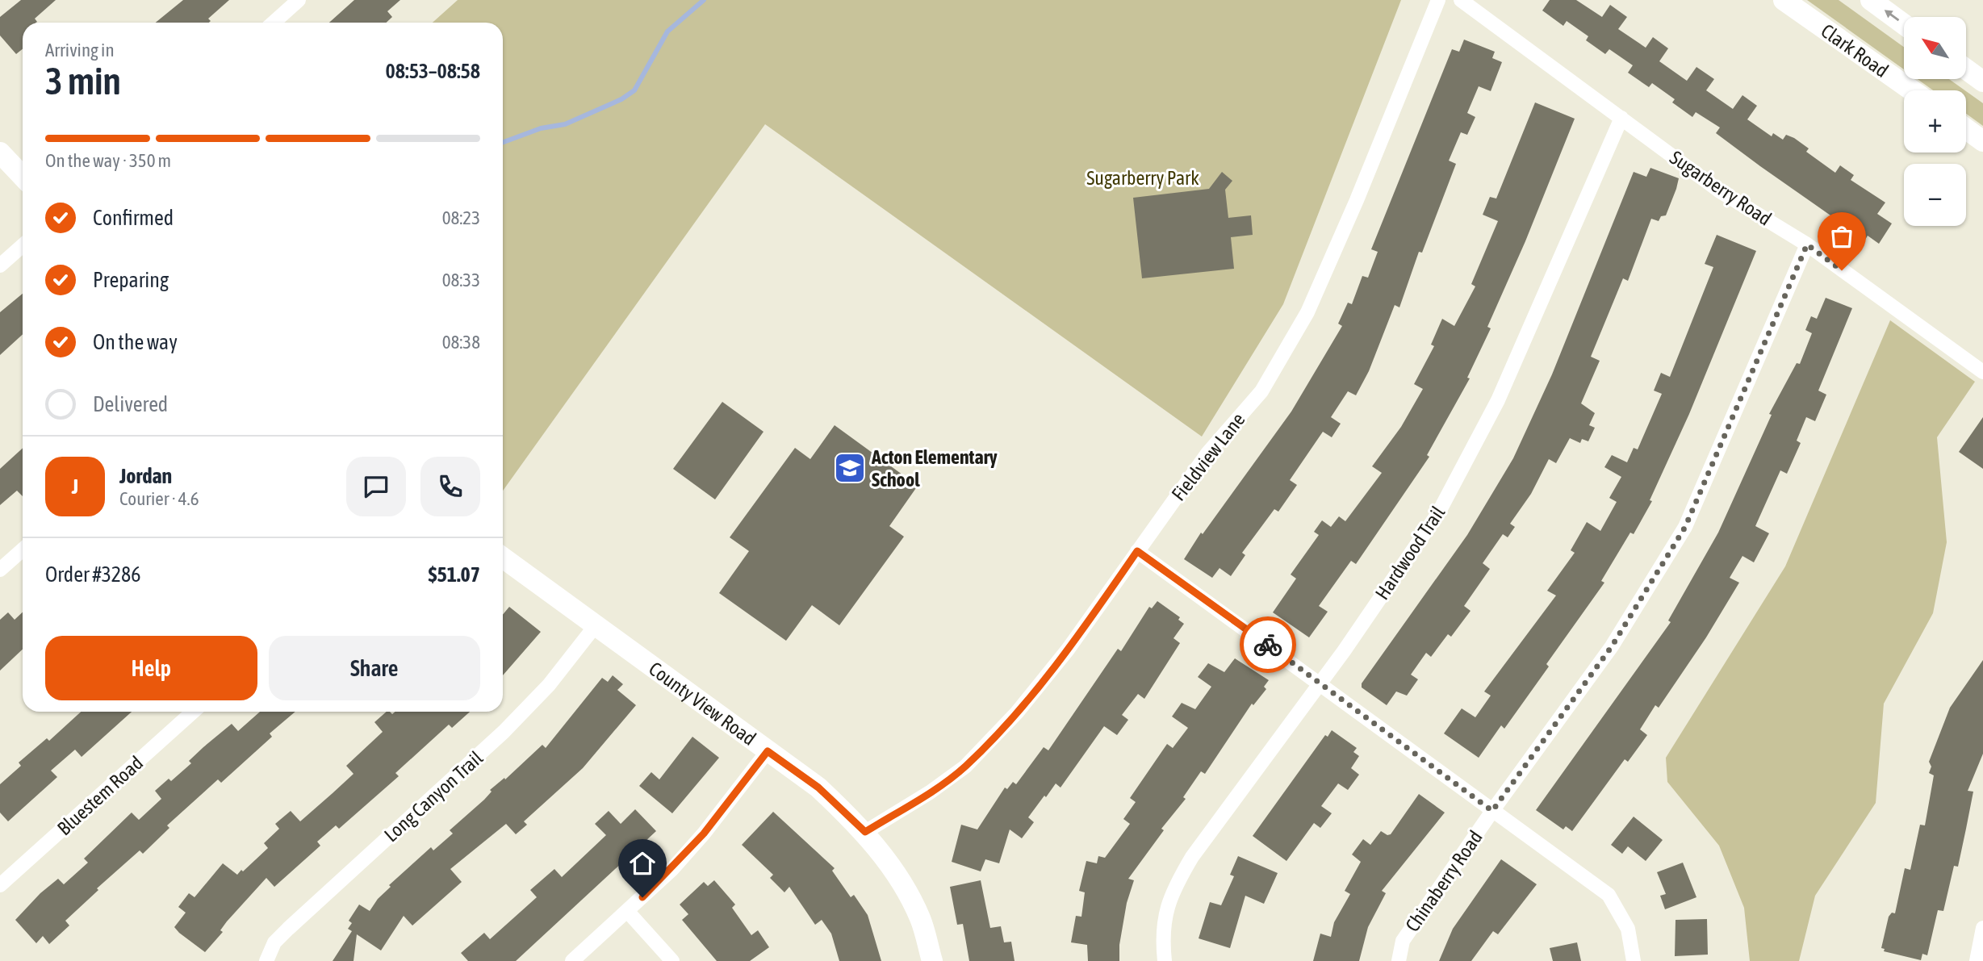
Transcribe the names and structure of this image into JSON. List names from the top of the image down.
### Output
{
  "streets": {
    "street": [
      "Clark Road",
      "Sugarberry Road",
      "Fieldview Lane",
      "Hardwood Trail",
      "County View Road",
      "Bluestem Road",
      "Long Canyon Trail",
      "Chinaberry Road"
    ]
  },
  "crossings": [
    ["Sugarberry Road", "Hardwood Trail"],
    ["Sugarberry Road", "Chinaberry Road"],
    ["Fieldview Lane", "County View Road"],
    ["County View Road", "Long Canyon Trail"]
  ],
  "parks": ["Sugarberry Park"],
  "places": {
    "school or university": ["Acton Elementary School"]
  },
  "north": "top left",
  "page": {
    "map_buttons": ["+", "−"],
    "heading": ["3 min", "Arriving in", "08:53–08:58"],
    "panel": [
      "Jordan",
      "Courier · 4.6",
      "Order #3286",
      "$51.07"
    ],
    "bar": "On the way · 350 m",
    "list": [
      ["Confirmed", "08:23"],
      ["Preparing", "08:33"],
      ["On the way", "08:38"],
      "Delivered"
    ],
    "round": "J",
    "buttons": ["Help", "Share"]
  }
}
